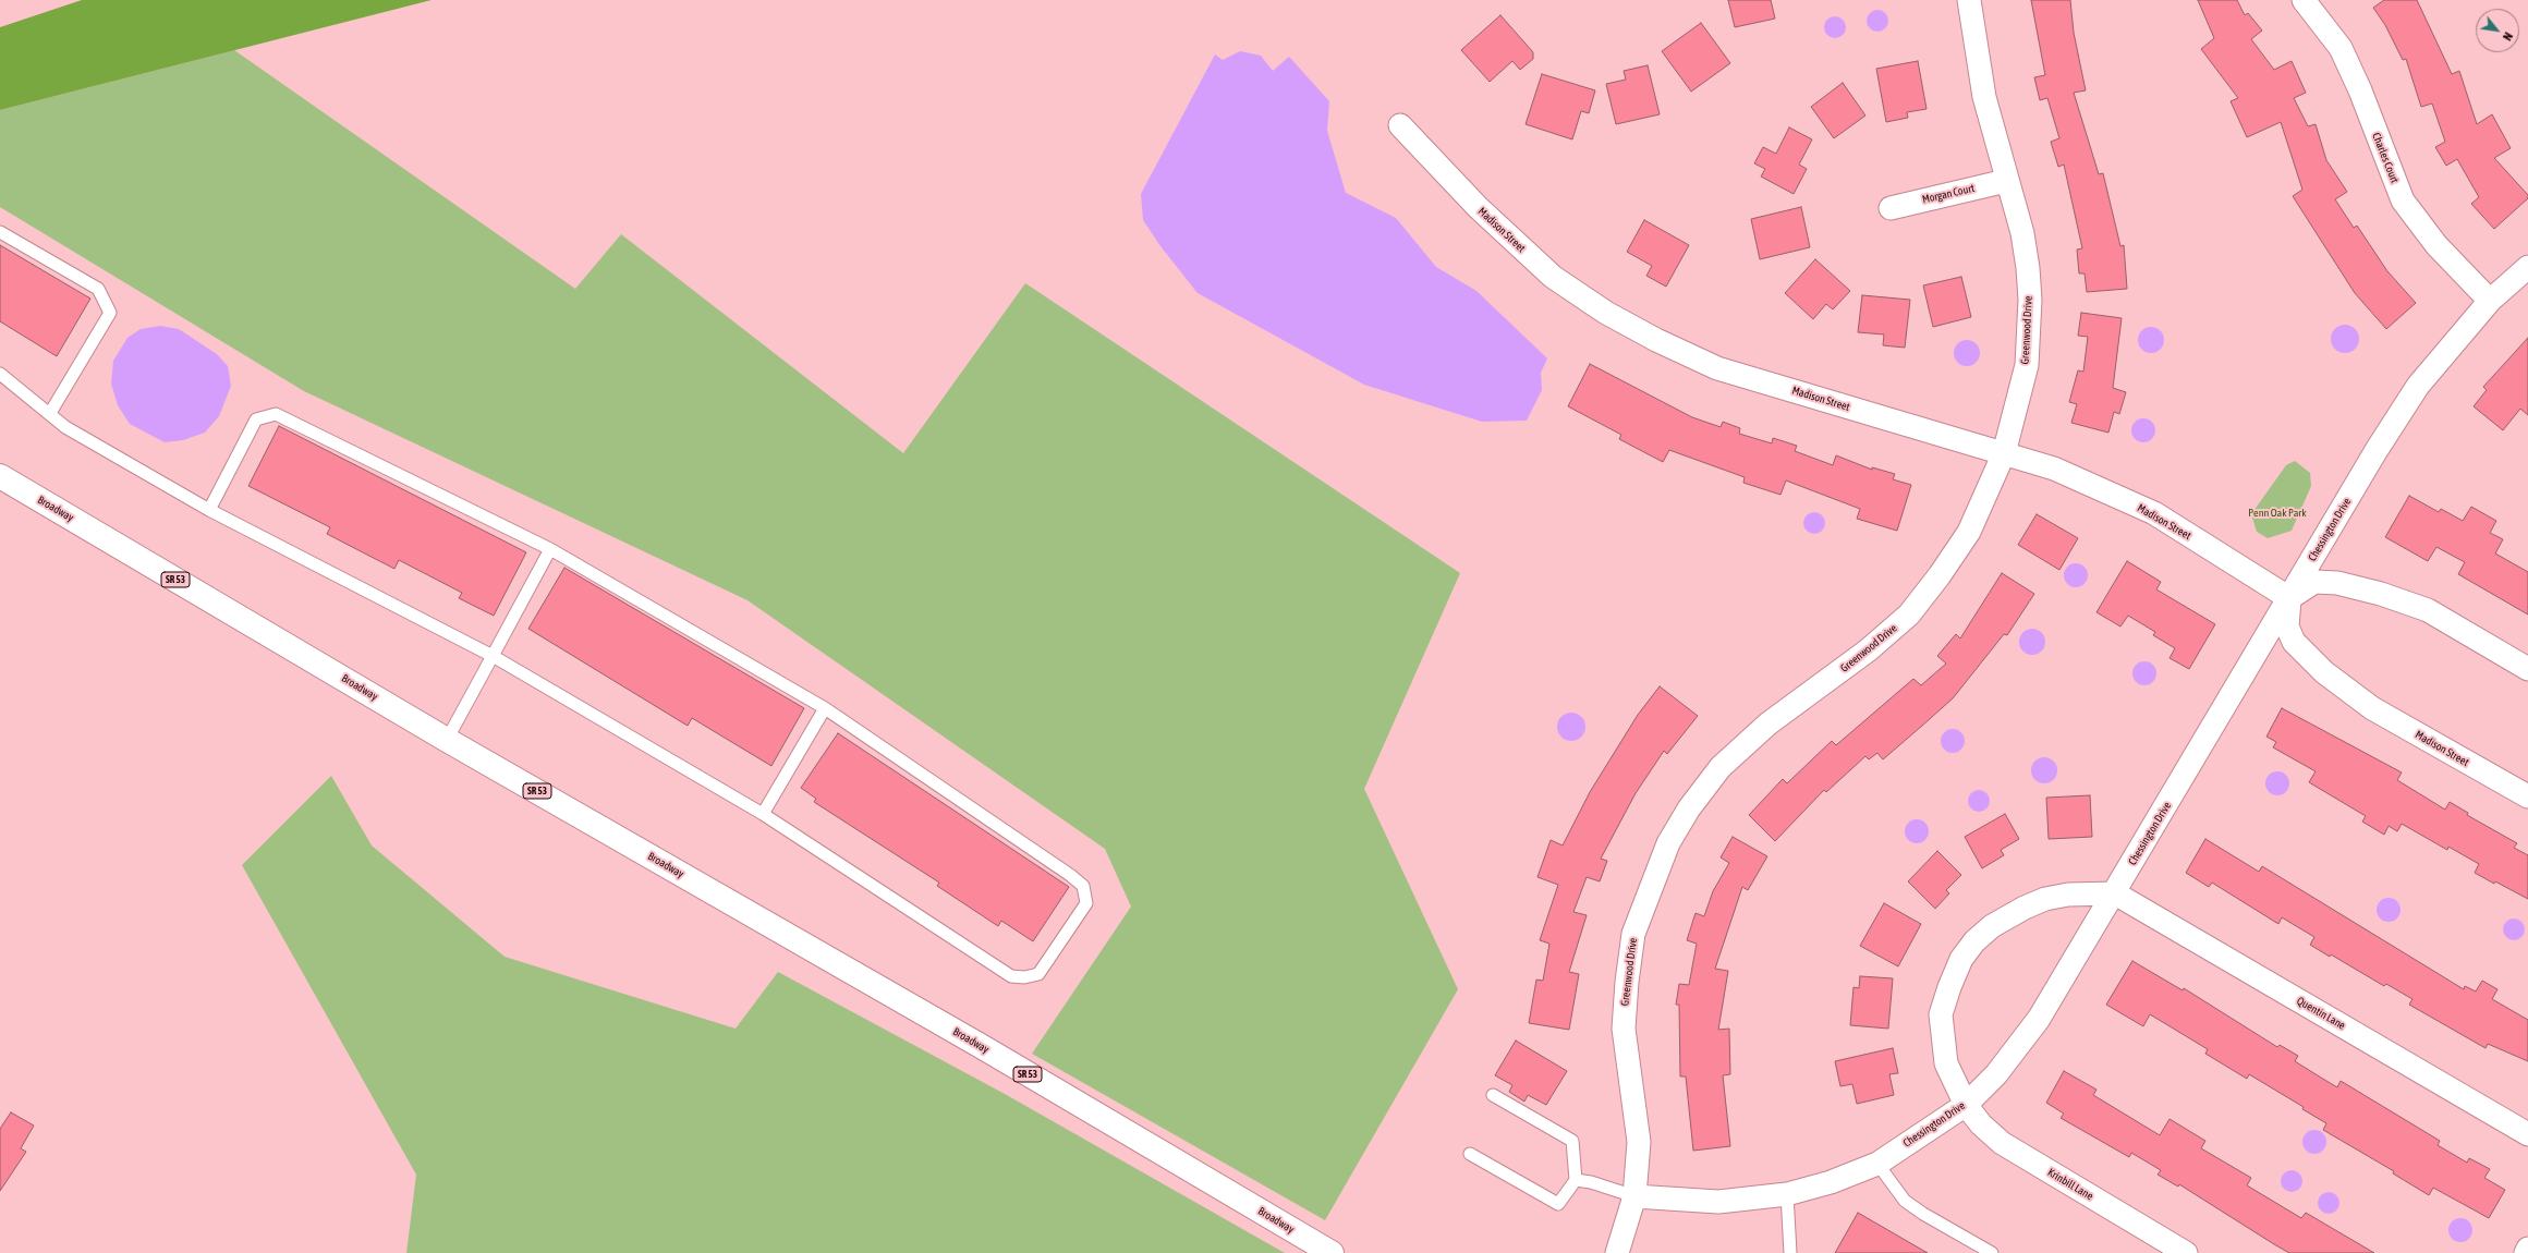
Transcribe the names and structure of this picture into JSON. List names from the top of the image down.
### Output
{
  "streets": {
    "main road": ["Broadway", "SR 53"],
    "street": [
      "Charles Court",
      "Morgan Court",
      "Madison Street",
      "Greenwood Drive",
      "Chessington Drive",
      "Quentin Lane",
      "Krinbill Lane"
    ]
  },
  "crossings": [
    ["Charles Court", "Chessington Drive"],
    ["Morgan Court", "Greenwood Drive"],
    ["Madison Street", "Greenwood Drive"],
    ["Madison Street", "Chessington Drive"],
    ["Greenwood Drive", "Chessington Drive"],
    ["Chessington Drive", "Quentin Lane"],
    ["Chessington Drive", "Krinbill Lane"],
    ["Quentin Lane", "Krinbill Lane"]
  ],
  "parks": ["Penn Oak Park"],
  "north": "bottom right"
}
